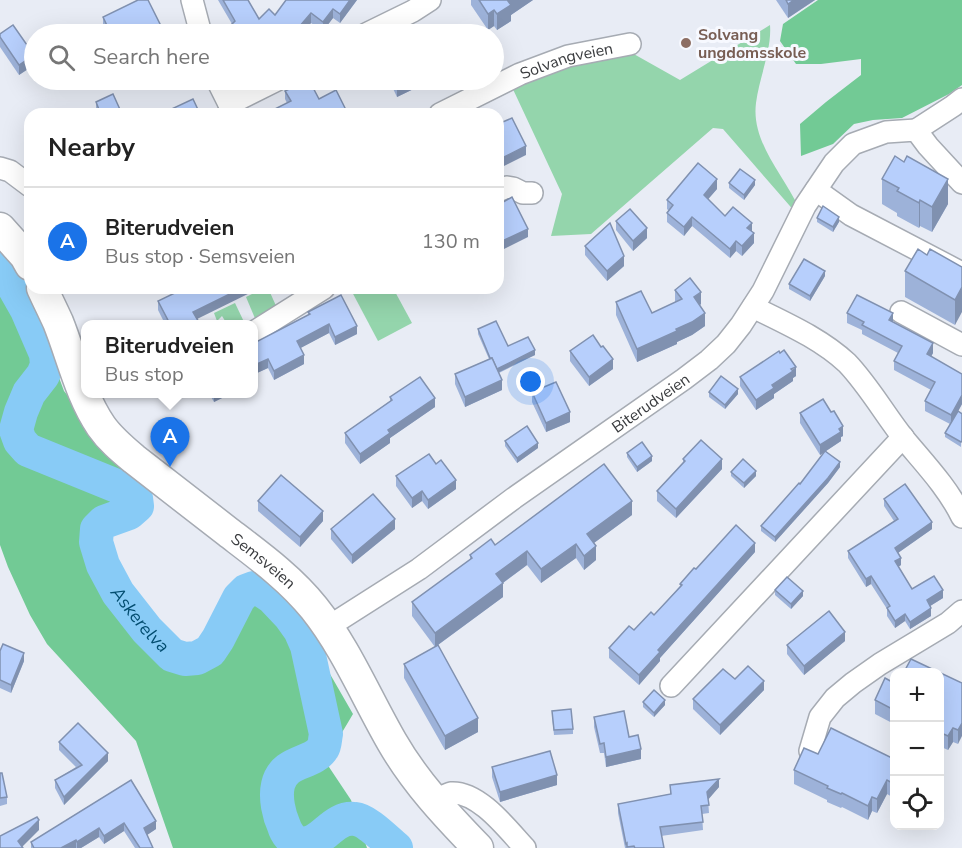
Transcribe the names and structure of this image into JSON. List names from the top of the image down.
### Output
{
  "streets": {
    "main road": ["Semsveien"],
    "street": ["Solvangveien", "Biterudveien"]
  },
  "crossings": [
    ["Biterudveien", "Semsveien"]
  ],
  "water": ["Askerelva"],
  "places": ["Solvang ungdomsskole"],
  "page": {
    "search": "Search here",
    "heading": "Nearby",
    "list": [
      {
        "mark": "A",
        "name": "Biterudveien",
        "note": "Bus stop · Semsveien",
        "value": "130 m"
      }
    ],
    "popup": ["Biterudveien", "Bus stop"],
    "pins": "A",
    "map_buttons": ["+", "−"]
  }
}
